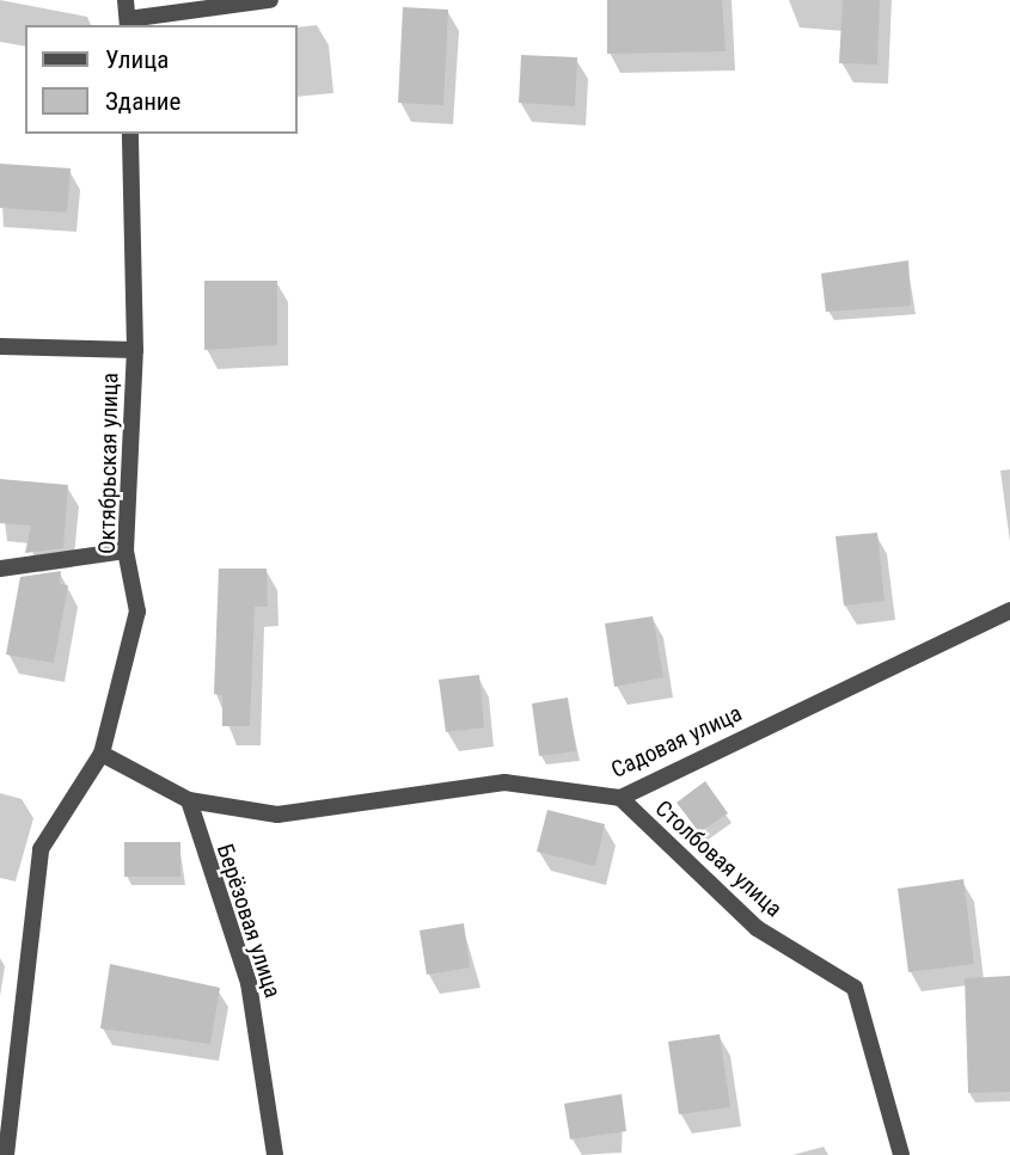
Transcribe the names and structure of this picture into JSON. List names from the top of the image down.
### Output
{
  "streets": {
    "street": [
      "Октябрьская улица",
      "Садовая улица",
      "Столбовая улица",
      "Берёзовая улица"
    ]
  },
  "crossings": [
    ["Октябрьская улица", "Садовая улица"],
    ["Садовая улица", "Столбовая улица"],
    ["Садовая улица", "Берёзовая улица"]
  ],
  "legend": ["Улица", "Здание"]
}
